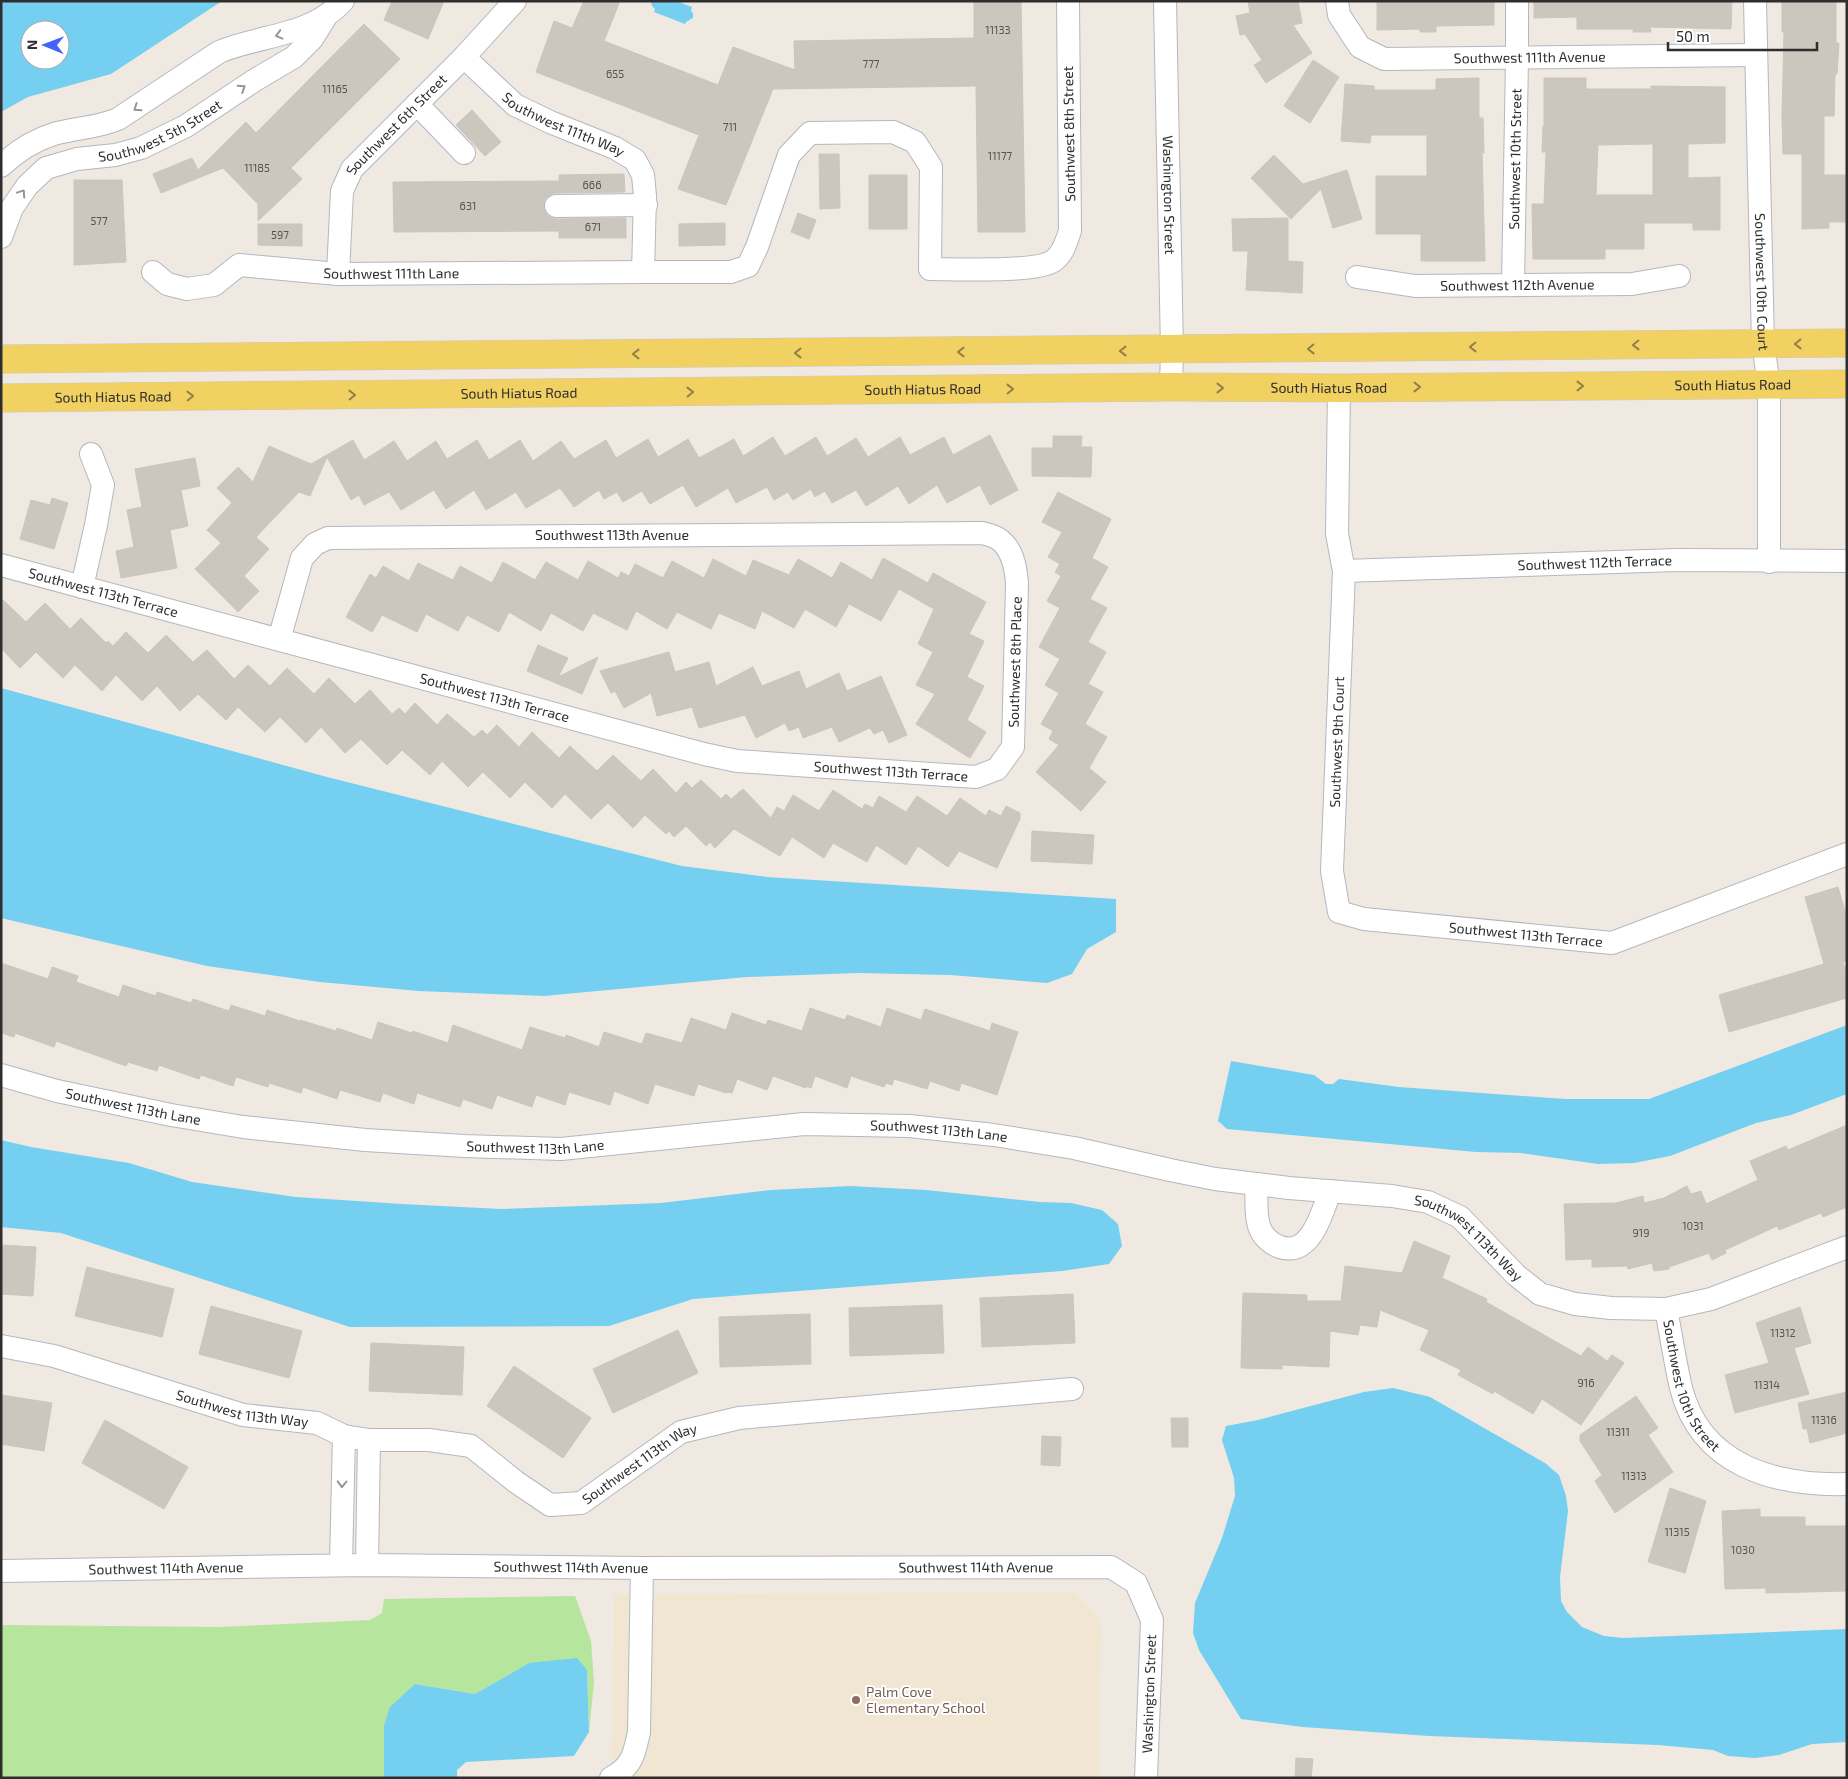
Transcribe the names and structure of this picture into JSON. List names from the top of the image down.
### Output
{
  "streets": {
    "main road": ["South Hiatus Road"],
    "street": [
      "Southwest 111th Avenue",
      "Southwest 111th Way",
      "Southwest 6th Street",
      "Southwest 5th Street",
      "Southwest 8th Street",
      "Southwest 10th Street",
      "Washington Street",
      "Southwest 111th Lane",
      "Southwest 10th Court",
      "Southwest 112th Avenue",
      "Southwest 113th Avenue",
      "Southwest 112th Terrace",
      "Southwest 113th Terrace",
      "Southwest 8th Place",
      "Southwest 9th Court",
      "Southwest 113th Lane",
      "Southwest 113th Way",
      "Southwest 114th Avenue"
    ]
  },
  "crossings": [
    ["Southwest 111th Avenue", "Southwest 10th Street"],
    ["Southwest 111th Avenue", "Southwest 10th Court"],
    ["Southwest 111th Way", "Southwest 6th Street"],
    ["Southwest 111th Way", "Southwest 8th Street"],
    ["Southwest 111th Way", "Southwest 111th Lane"],
    ["Southwest 6th Street", "Southwest 111th Lane"],
    ["Southwest 8th Street", "Southwest 111th Lane"],
    ["Southwest 10th Street", "Southwest 112th Avenue"],
    ["Southwest 10th Street", "Southwest 113th Way"],
    ["Washington Street", "South Hiatus Road"],
    ["Washington Street", "Southwest 114th Avenue"],
    ["Southwest 10th Court", "South Hiatus Road"],
    ["Southwest 10th Court", "Southwest 112th Terrace"],
    ["South Hiatus Road", "Southwest 9th Court"],
    ["Southwest 113th Avenue", "Southwest 113th Terrace"],
    ["Southwest 113th Avenue", "Southwest 8th Place"],
    ["Southwest 112th Terrace", "Southwest 9th Court"],
    ["Southwest 113th Terrace", "Southwest 8th Place"],
    ["Southwest 113th Terrace", "Southwest 9th Court"],
    ["Southwest 113th Lane", "Southwest 113th Way"]
  ],
  "places": ["Palm Cove Elementary School"],
  "house_numbers": [
    "11133",
    "777",
    "655",
    "11165",
    "711",
    "11177",
    "11185",
    "666",
    "631",
    "577",
    "671",
    "597",
    "1031",
    "919",
    "11312",
    "916",
    "11314",
    "11316",
    "11311",
    "11313",
    "11315",
    "1030"
  ],
  "scale_bar": "50 m",
  "north": "left"
}
